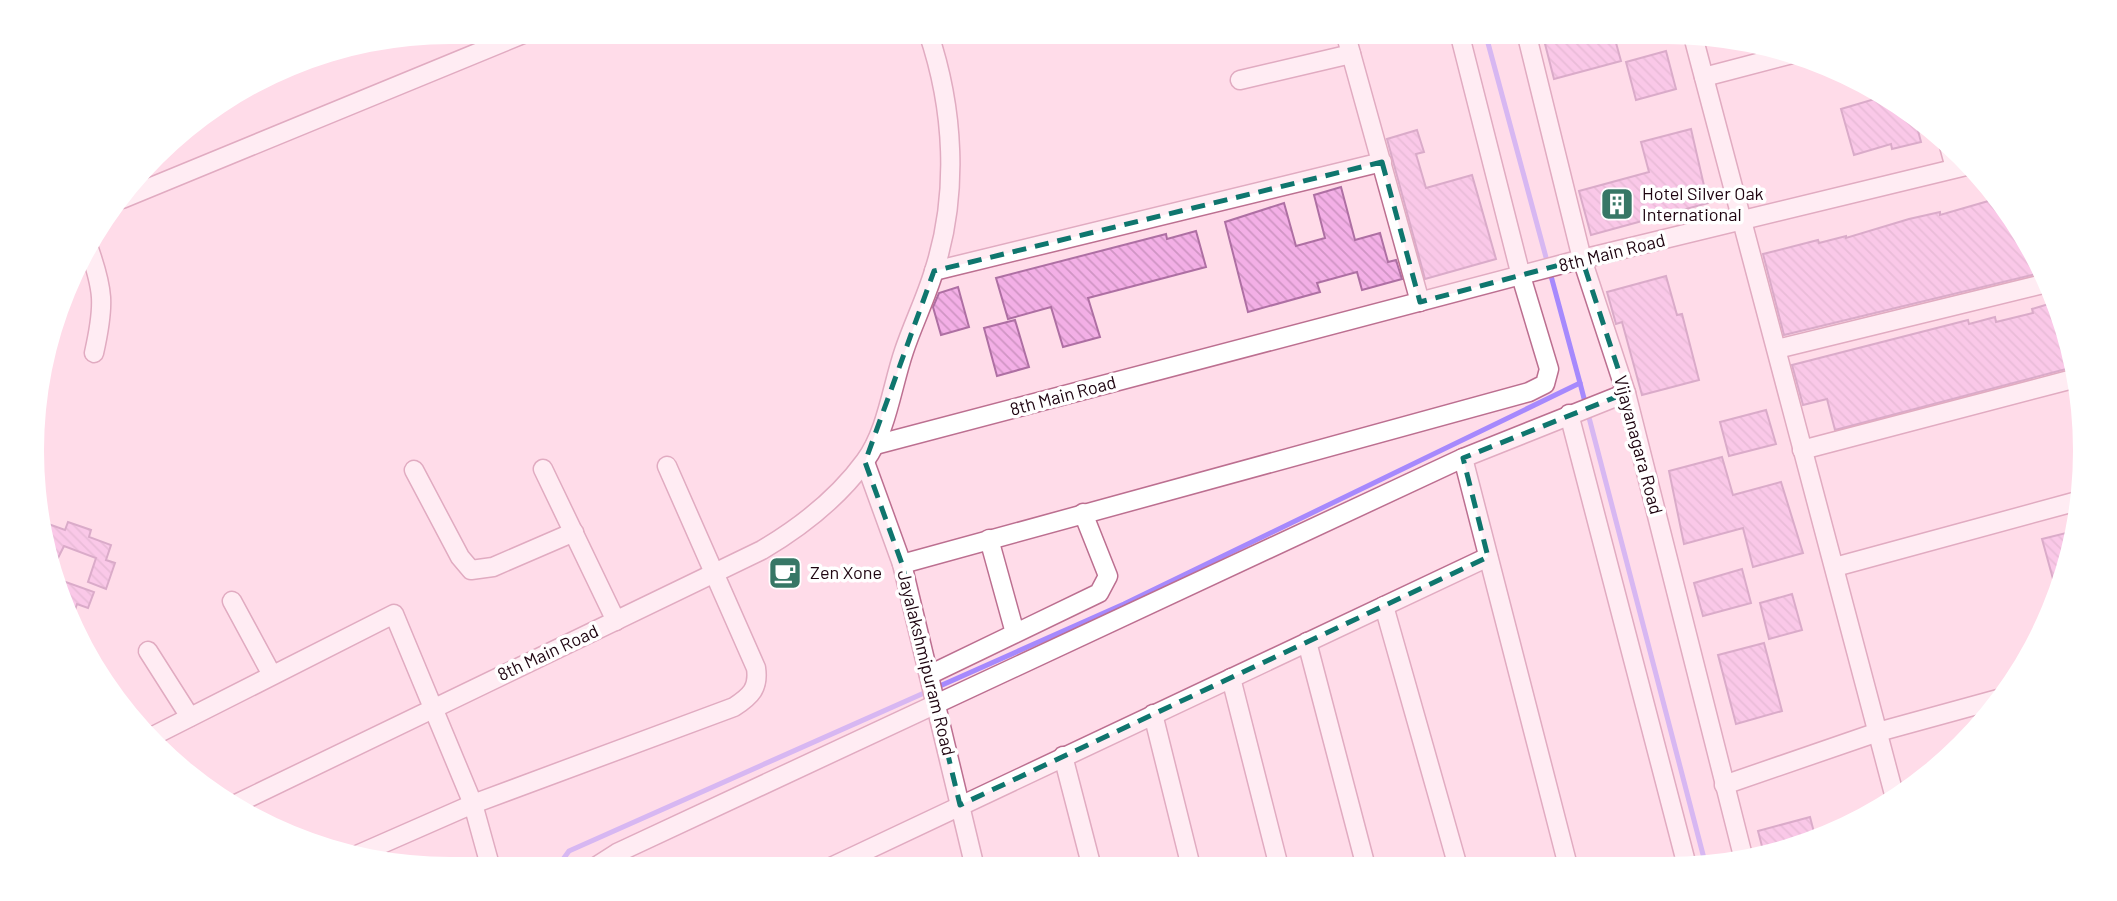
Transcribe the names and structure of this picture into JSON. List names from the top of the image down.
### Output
{
  "streets": {
    "street": ["8th Main Road", "Vijayanagara Road", "Jayalakshmipuram Road"]
  },
  "crossings": [
    ["8th Main Road", "Vijayanagara Road"],
    ["8th Main Road", "Jayalakshmipuram Road"]
  ],
  "places": {
    "building": ["Hotel Silver Oak International"],
    "cafe": ["Zen Xone"]
  }
}
